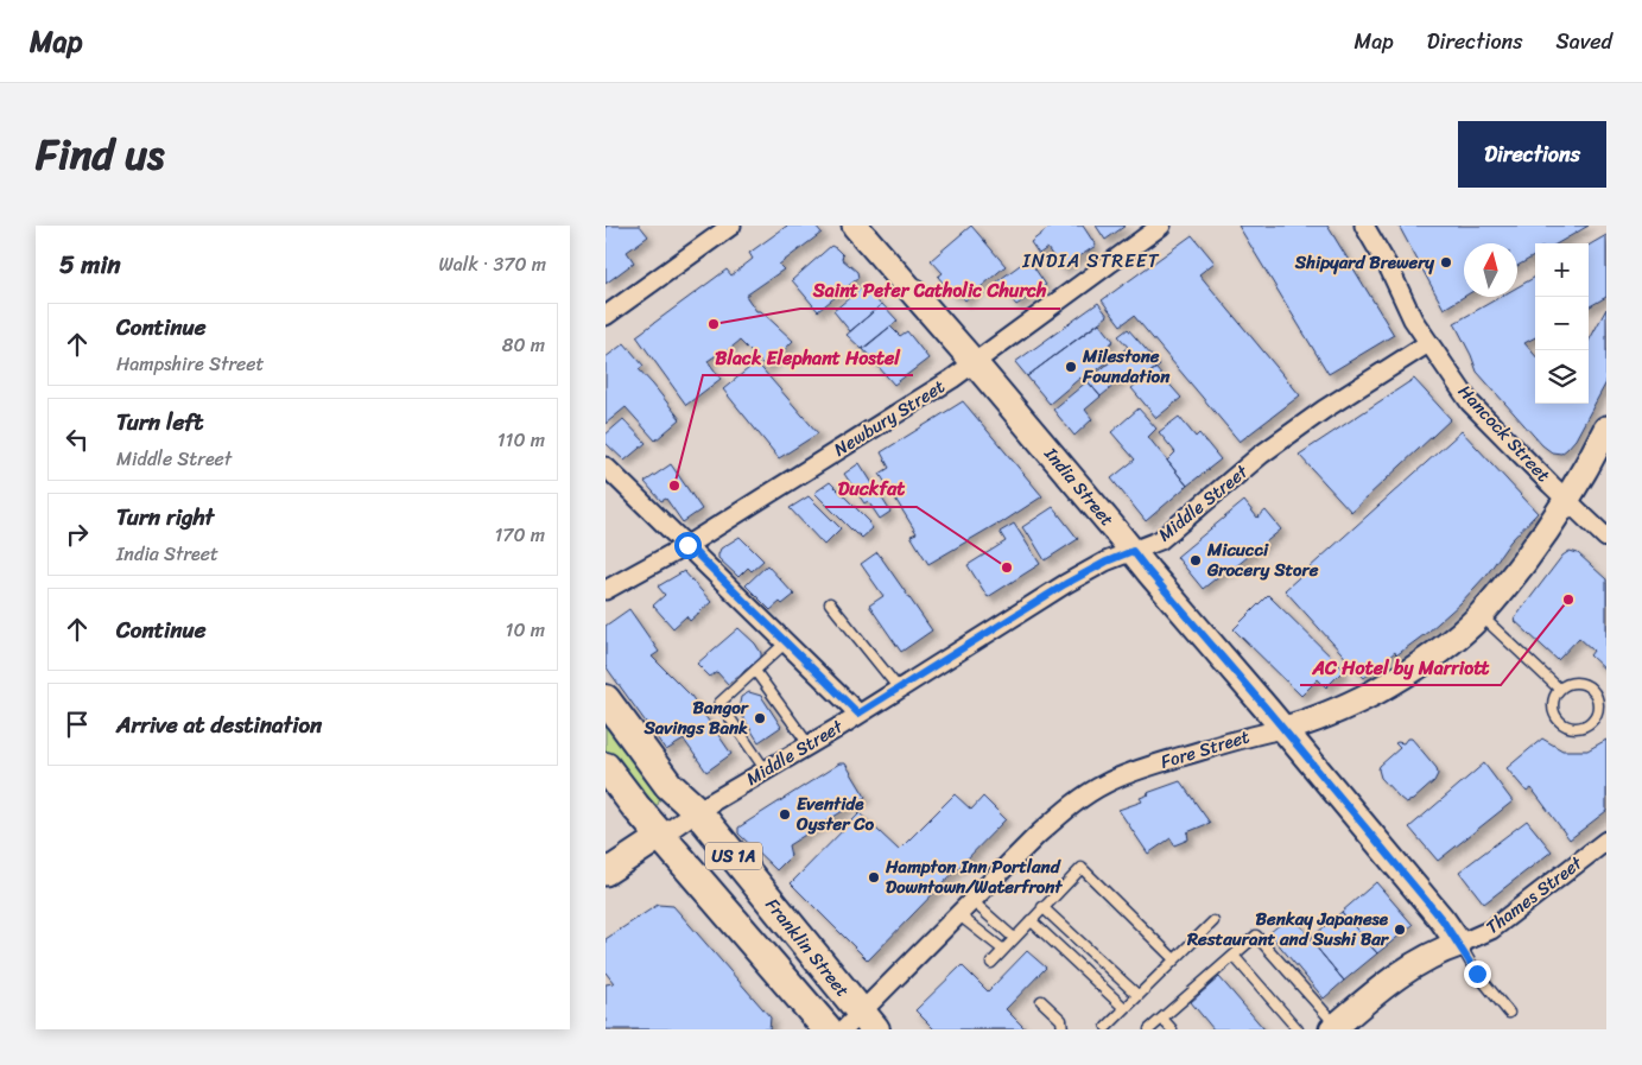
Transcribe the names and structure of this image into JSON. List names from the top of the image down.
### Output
{
  "streets": {
    "main road": [
      "India Street",
      "Middle Street",
      "Fore Street",
      "US 1A",
      "Franklin Street"
    ],
    "street": ["Newbury Street", "Hancock Street", "Thames Street"]
  },
  "crossings": [
    ["Newbury Street", "India Street"],
    ["Hancock Street", "Middle Street"],
    ["Hancock Street", "Fore Street"],
    ["India Street", "Middle Street"],
    ["India Street", "Fore Street"],
    ["India Street", "Thames Street"],
    ["Middle Street", "Franklin Street"],
    ["Fore Street", "Franklin Street"]
  ],
  "districts": ["INDIA STREET"],
  "places": [
    "Shipyard Brewery",
    "Saint Peter Catholic Church",
    "Milestone Foundation",
    "Black Elephant Hostel",
    "Micucci Grocery Store",
    "Duckfat",
    "AC Hotel by Marriott",
    "Bangor Savings Bank",
    "Eventide Oyster Co",
    "Hampton Inn Portland Downtown/Waterfront",
    "Benkay Japanese Restaurant and Sushi Bar"
  ],
  "north": "top",
  "page": {
    "header": "Map",
    "nav": ["Map", "Directions", "Saved"],
    "title": "Find us",
    "buttons": "Directions",
    "heading": ["5 min", "Walk · 370 m"],
    "map_buttons": ["+", "−"],
    "list": [
      ["Continue", "Hampshire Street", "80 m"],
      ["Turn left", "Middle Street", "110 m"],
      ["Turn right", "India Street", "170 m"],
      ["Continue", "10 m"],
      "Arrive at destination"
    ]
  }
}
